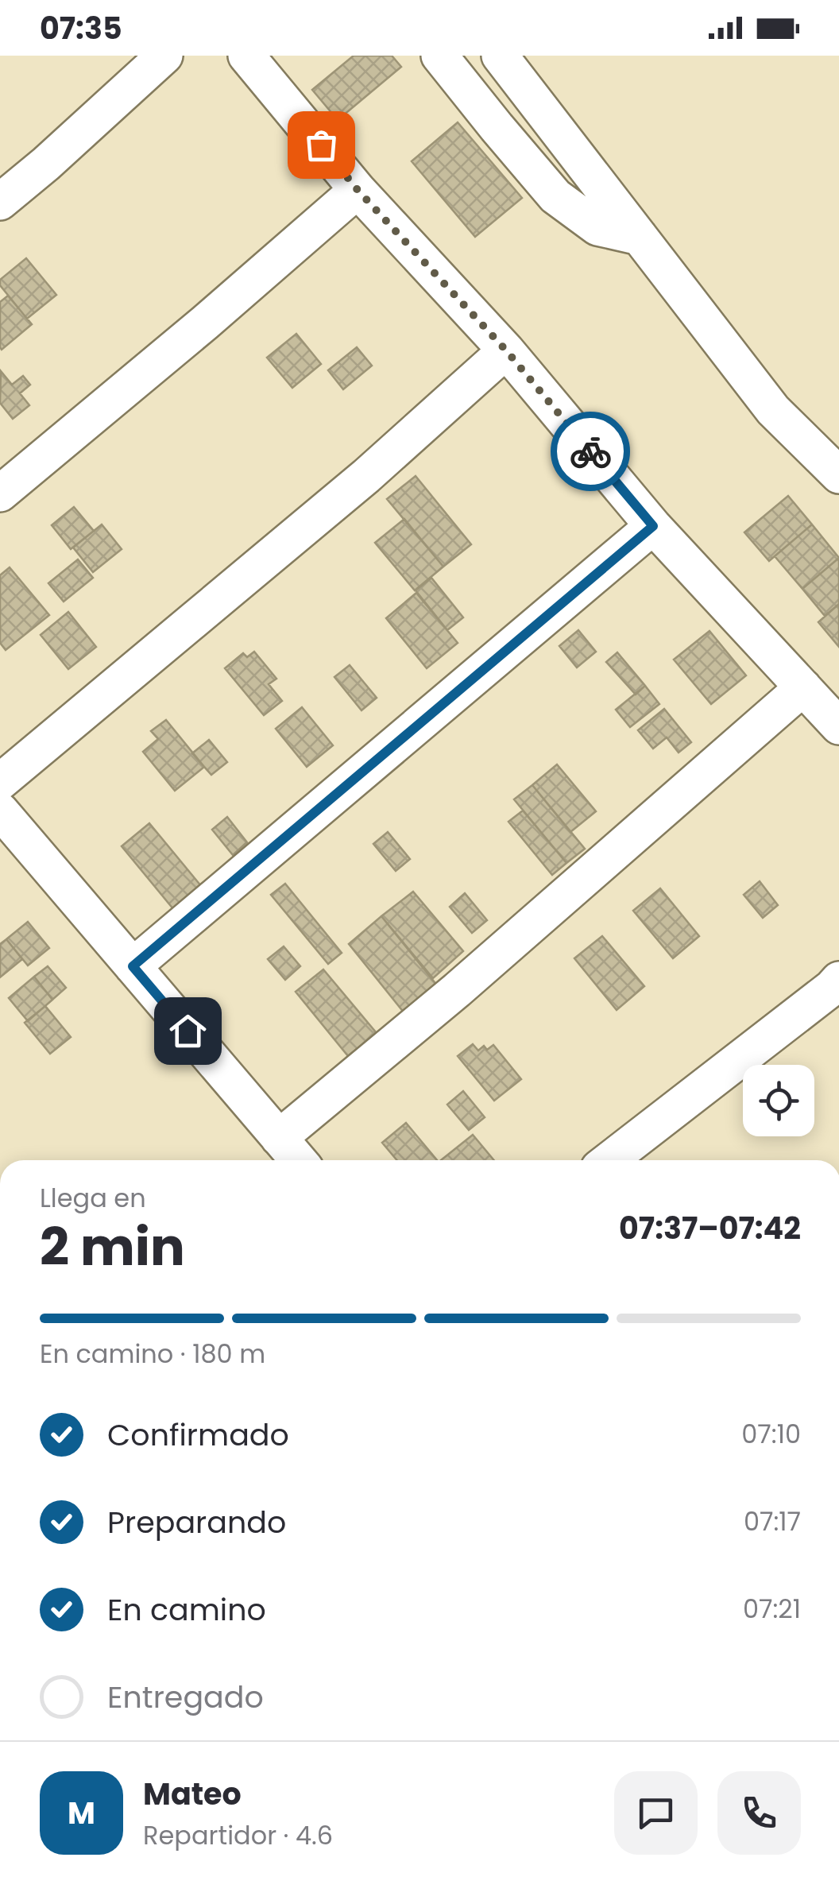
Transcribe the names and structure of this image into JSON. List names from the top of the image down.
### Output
{
  "page": {
    "status": "07:35",
    "heading": ["2 min", "Llega en", "07:37–07:42"],
    "panel": ["Mateo", "Repartidor · 4.6"],
    "bar": "En camino · 180 m",
    "list": [
      ["Confirmado", "07:10"],
      ["Preparando", "07:17"],
      ["En camino", "07:21"],
      "Entregado"
    ],
    "round": "M"
  }
}
